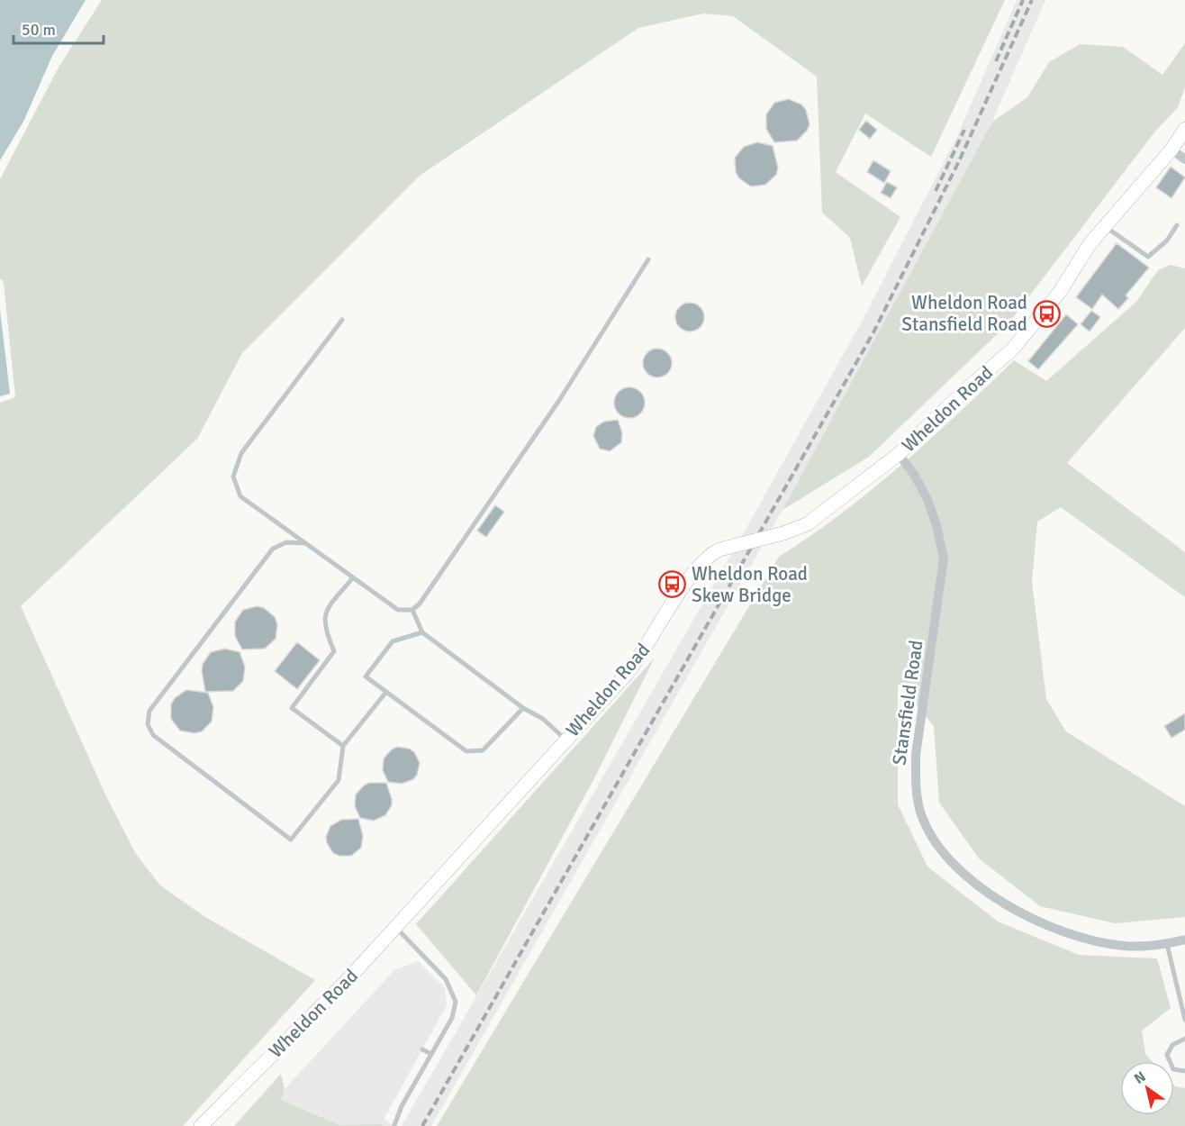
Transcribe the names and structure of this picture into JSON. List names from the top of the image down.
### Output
{
  "streets": {
    "street": ["Wheldon Road", "Stansfield Road"]
  },
  "crossings": [
    ["Wheldon Road", "Stansfield Road"]
  ],
  "places": {
    "bus stop": ["Wheldon Road Stansfield Road", "Wheldon Road Skew Bridge"]
  },
  "scale_bar": "50 m",
  "north": "top left"
}
